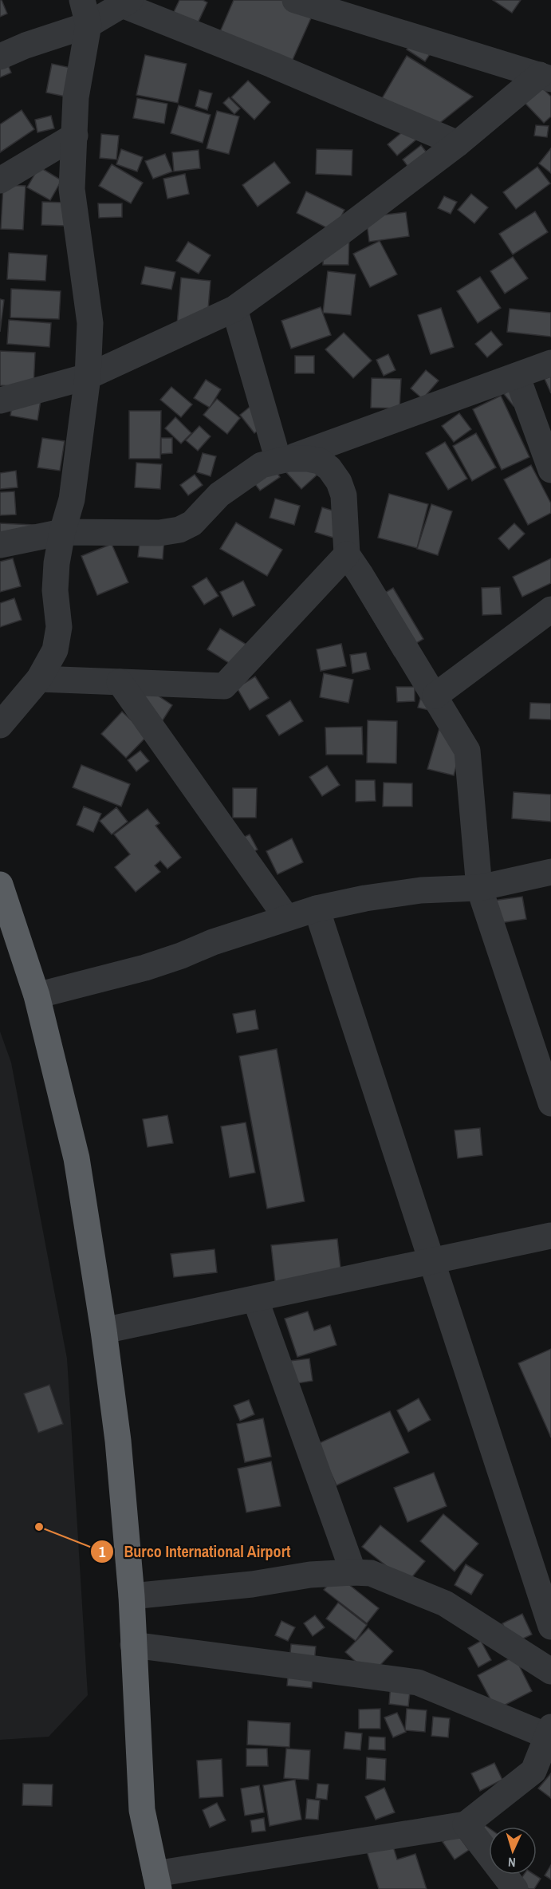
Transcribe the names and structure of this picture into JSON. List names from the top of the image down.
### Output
{
  "places": ["Burco International Airport"],
  "north": "bottom"
}
